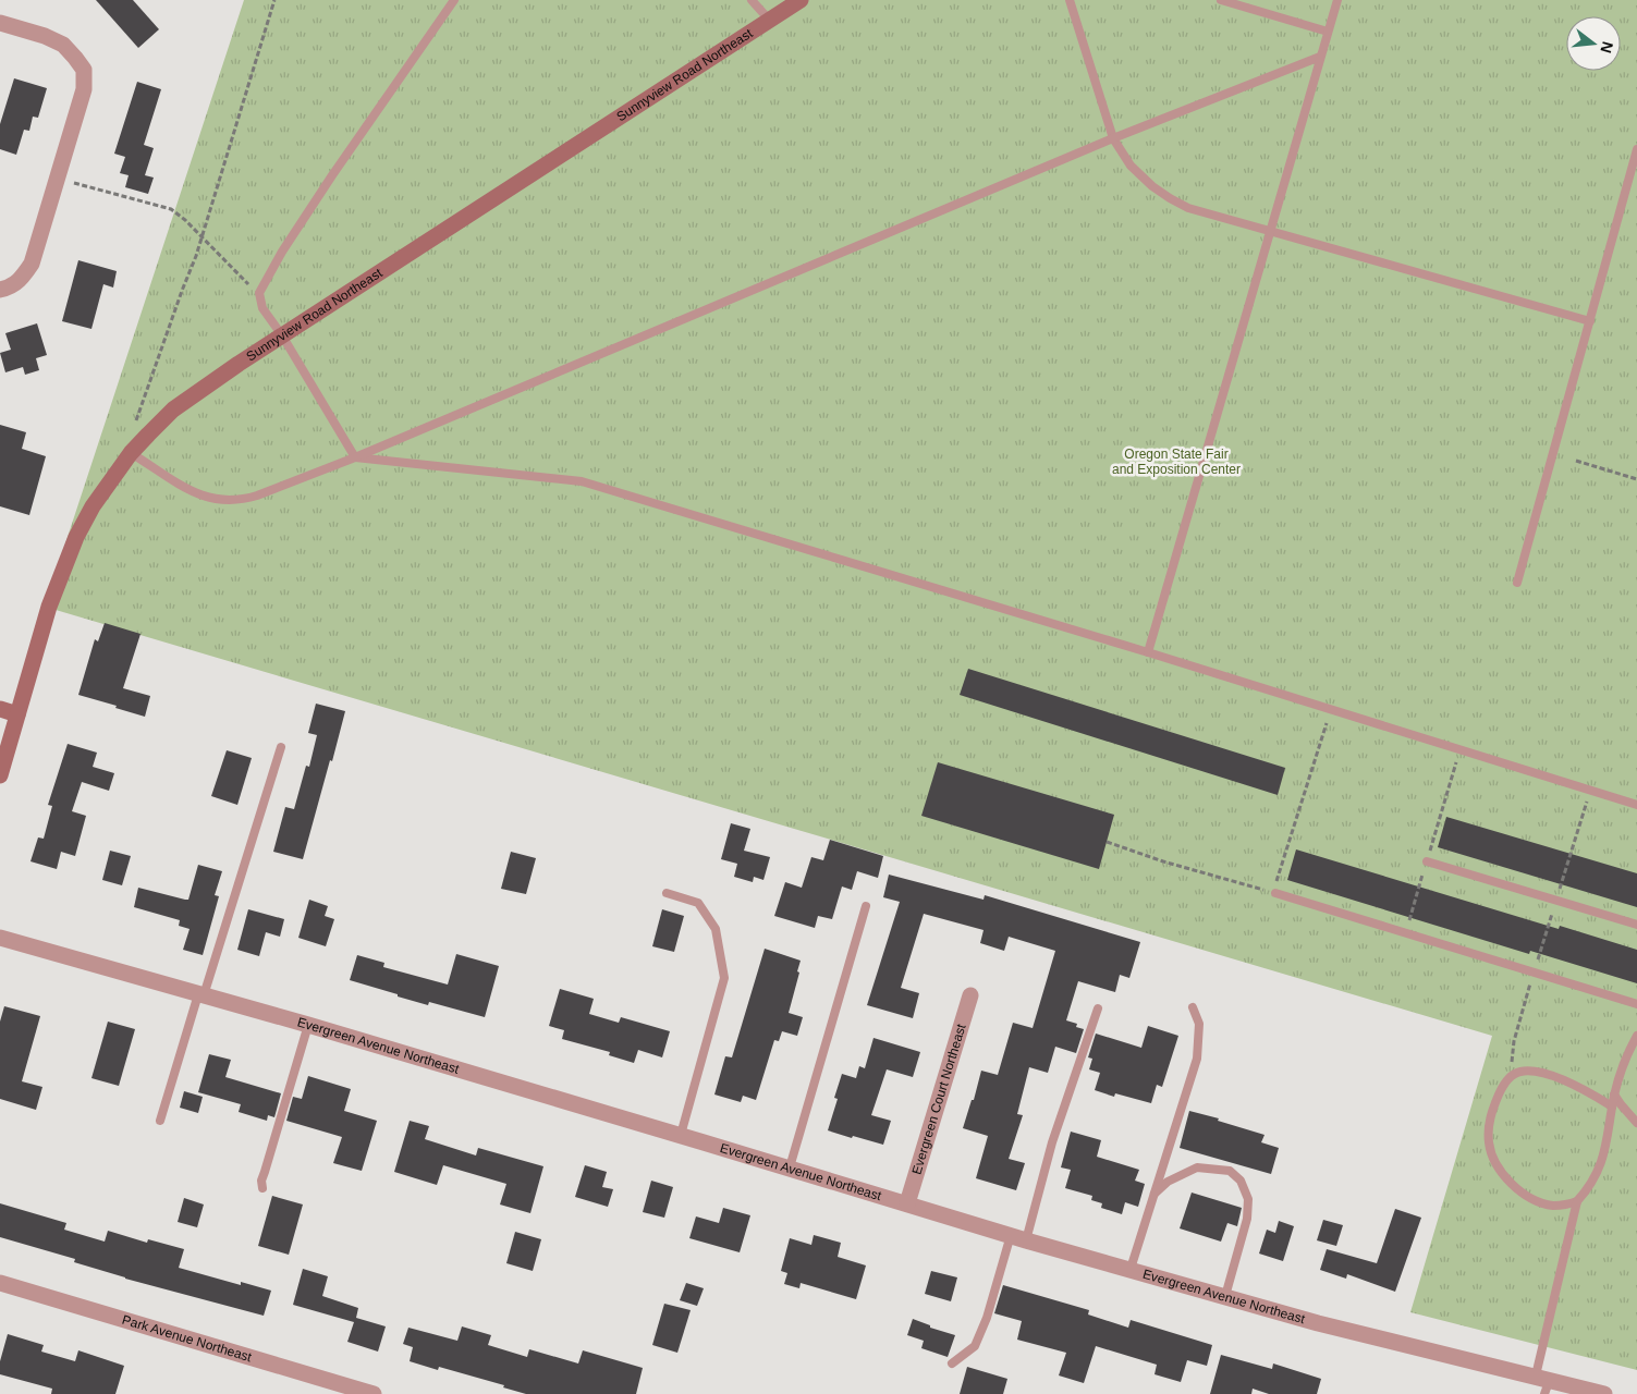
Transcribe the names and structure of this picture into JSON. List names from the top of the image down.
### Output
{
  "streets": {
    "main road": ["Sunnyview Road Northeast"],
    "street": ["Evergreen Avenue Northeast", "Evergreen Court Northeast", "Park Avenue Northeast"]
  },
  "crossings": [
    ["Evergreen Avenue Northeast", "Evergreen Court Northeast"]
  ],
  "parks": ["Oregon State Fair and Exposition Center"],
  "north": "right"
}
